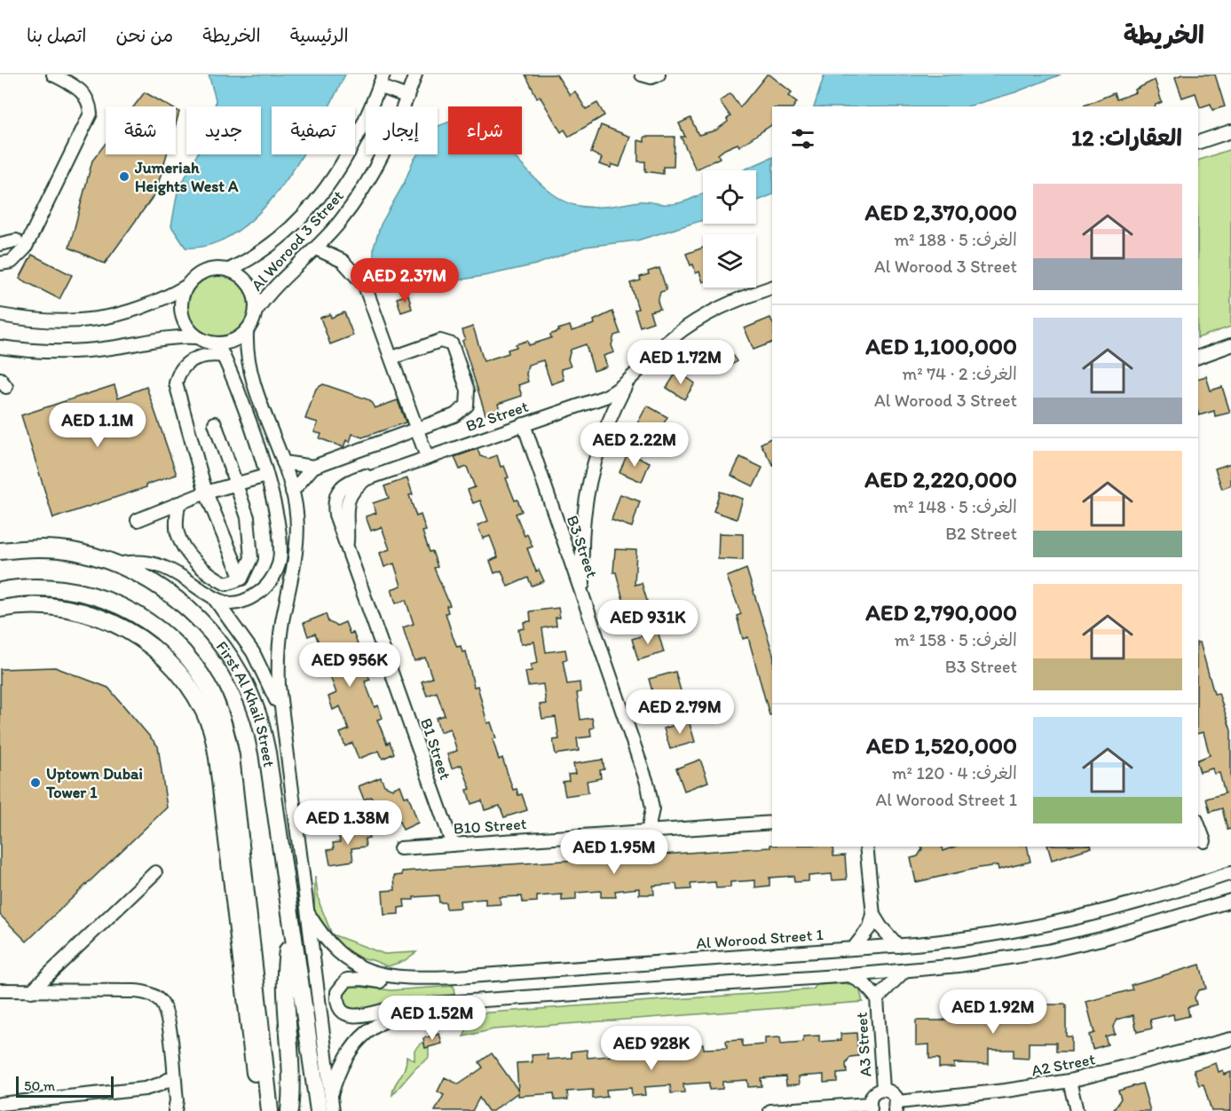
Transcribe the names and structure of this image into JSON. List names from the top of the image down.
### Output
{
  "streets": {
    "main road": ["First Al Khail Street"],
    "street": [
      "Al Worood 3 Street",
      "B2 Street",
      "B3 Street",
      "B1 Street",
      "B10 Street",
      "Al Worood Street 1",
      "A3 Street",
      "A2 Street"
    ]
  },
  "crossings": [
    ["B2 Street", "B3 Street"],
    ["B2 Street", "B1 Street"],
    ["B3 Street", "B10 Street"],
    ["B1 Street", "B10 Street"]
  ],
  "places": ["Jumeriah Heights West A", "Uptown Dubai Tower 1"],
  "scale_bar": "50 m",
  "page": {
    "header": "الخريطة",
    "nav": [
      "الرئيسية",
      "الخريطة",
      "من نحن",
      "اتصل بنا"
    ],
    "chip": [
      "شراء",
      "إيجار",
      "تصفية",
      "جديد",
      "شقة"
    ],
    "heading": "العقارات: 12",
    "list": [
      {
        "name": "AED 2,370,000",
        "note": "الغرف: 5 · 188 m² · Al Worood 3 Street"
      },
      {
        "name": "AED 1,100,000",
        "note": "الغرف: 2 · 74 m² · Al Worood 3 Street"
      },
      {
        "name": "AED 2,220,000",
        "note": "الغرف: 5 · 148 m² · B2 Street"
      },
      {
        "name": "AED 2,790,000",
        "note": "الغرف: 5 · 158 m² · B3 Street"
      },
      {
        "name": "AED 1,520,000",
        "note": "الغرف: 4 · 120 m² · Al Worood Street 1"
      }
    ],
    "price": [
      "AED 2.37M",
      "AED 1.72M",
      "AED 1.1M",
      "AED 2.22M",
      "AED 931K",
      "AED 956K",
      "AED 2.79M",
      "AED 1.38M",
      "AED 1.95M",
      "AED 1.92M",
      "AED 1.52M",
      "AED 928K"
    ],
    "scale": "50 m"
  }
}
